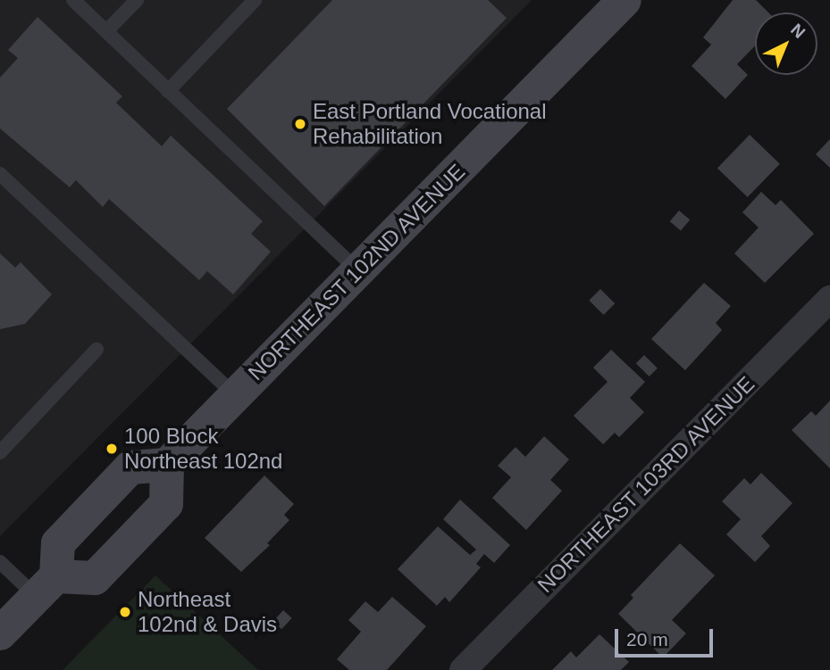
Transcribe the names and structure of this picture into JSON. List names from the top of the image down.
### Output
{
  "streets": {
    "main road": ["NORTHEAST 102ND AVENUE"],
    "street": ["NORTHEAST 103RD AVENUE"]
  },
  "places": ["East Portland Vocational Rehabilitation", "100 Block Northeast 102nd", "Northeast 102nd & Davis"],
  "scale_bar": "20 m",
  "north": "top right"
}
